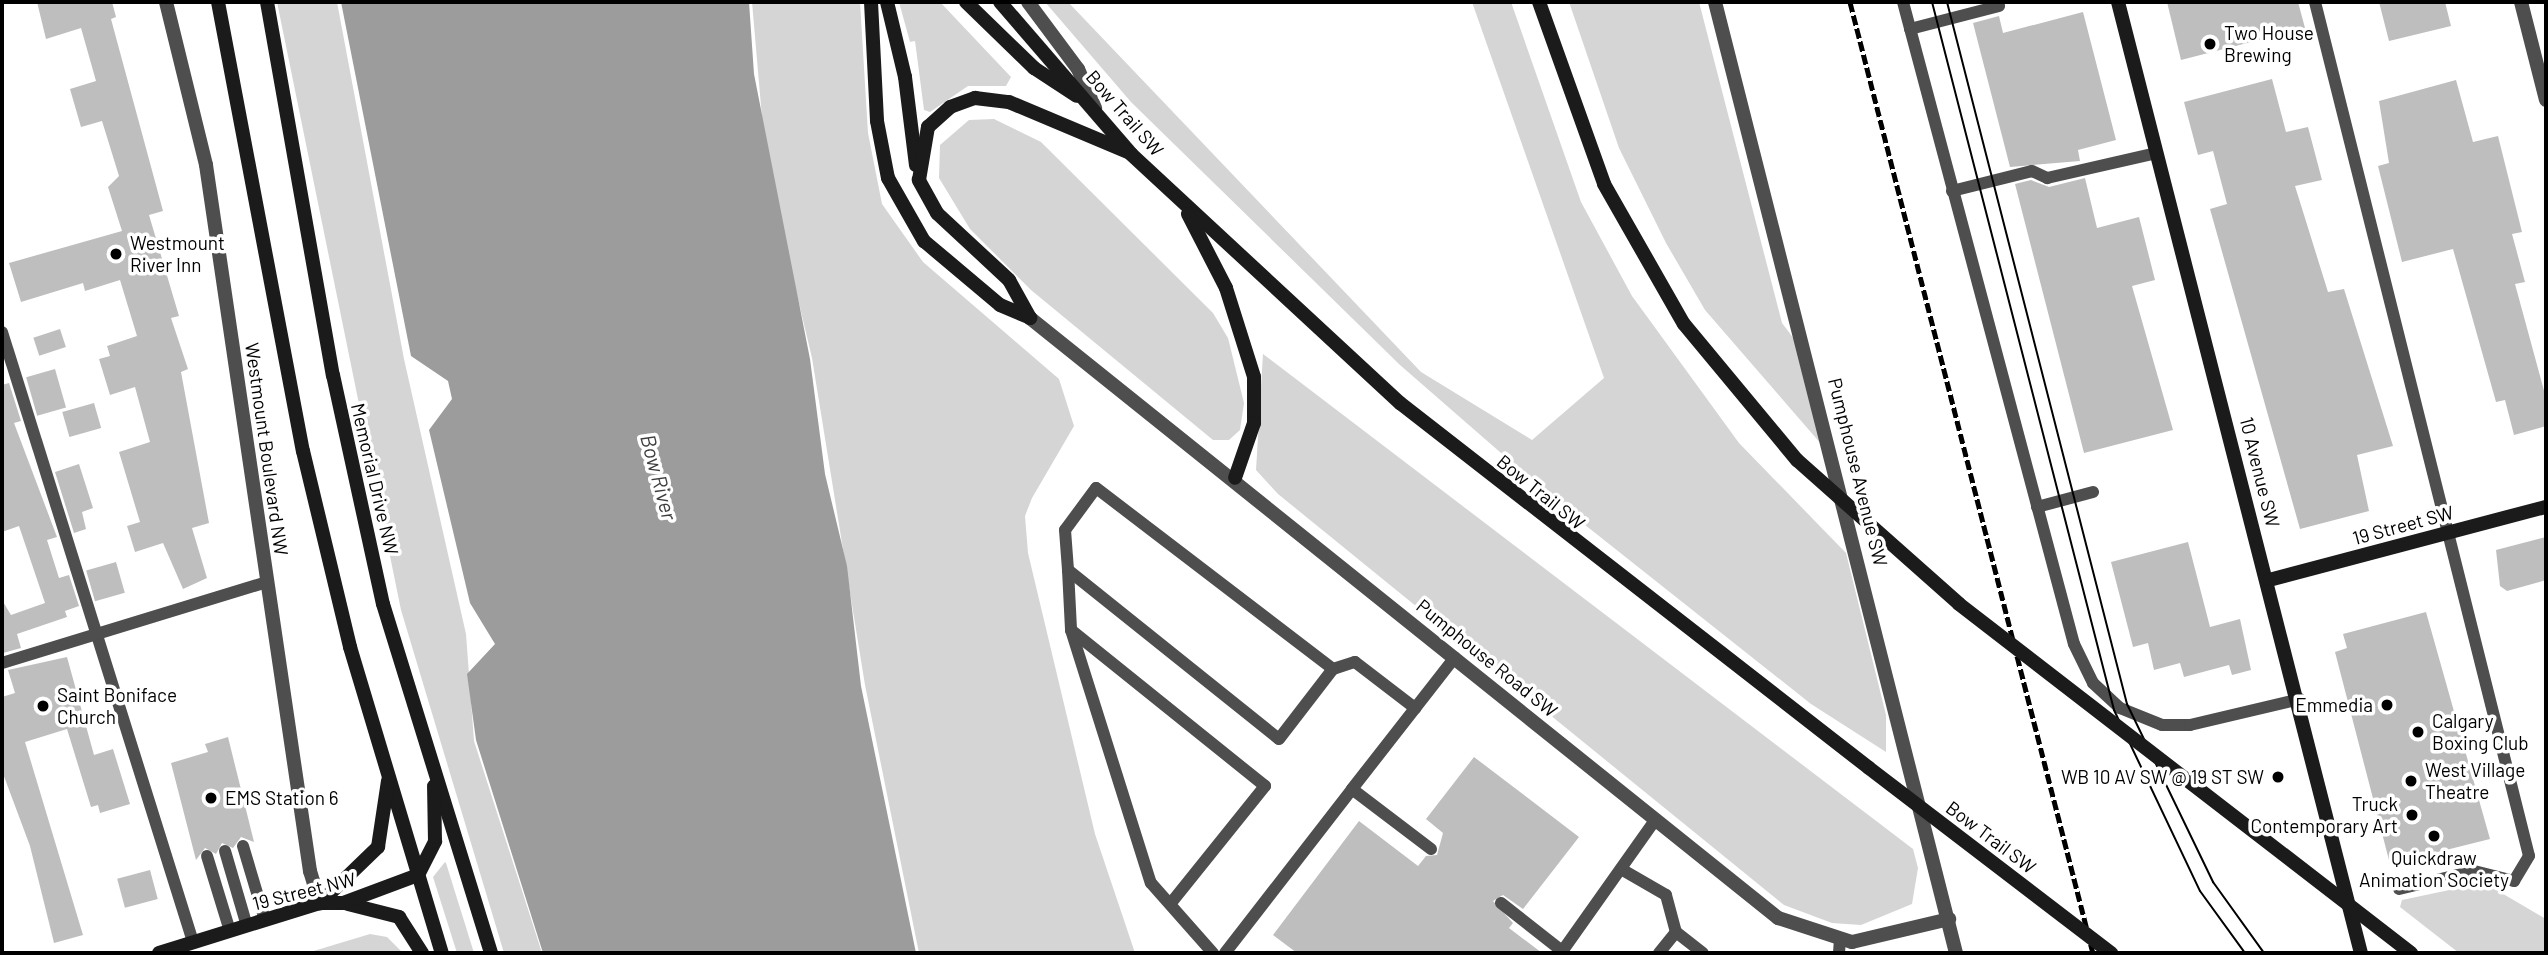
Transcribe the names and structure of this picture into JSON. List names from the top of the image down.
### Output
{
  "streets": {
    "main road": [
      "Bow Trail SW",
      "10 Avenue SW",
      "Memorial Drive NW",
      "19 Street SW",
      "19 Street NW"
    ],
    "street": ["Westmount Boulevard NW", "Pumphouse Avenue SW", "Pumphouse Road SW"]
  },
  "crossings": [
    ["Westmount Boulevard NW", "19 Street NW"],
    ["Pumphouse Avenue SW", "Pumphouse Road SW"],
    ["10 Avenue SW", "19 Street SW"]
  ],
  "water": ["Bow River"],
  "places": [
    "Two House Brewing",
    "Westmount River Inn",
    "Emmedia",
    "Saint Boniface Church",
    "Calgary Boxing Club",
    "WB 10 AV SW @ 19 ST SW",
    "West Village Theatre",
    "EMS Station 6",
    "Truck Contemporary Art",
    "Quickdraw Animation Society"
  ]
}
